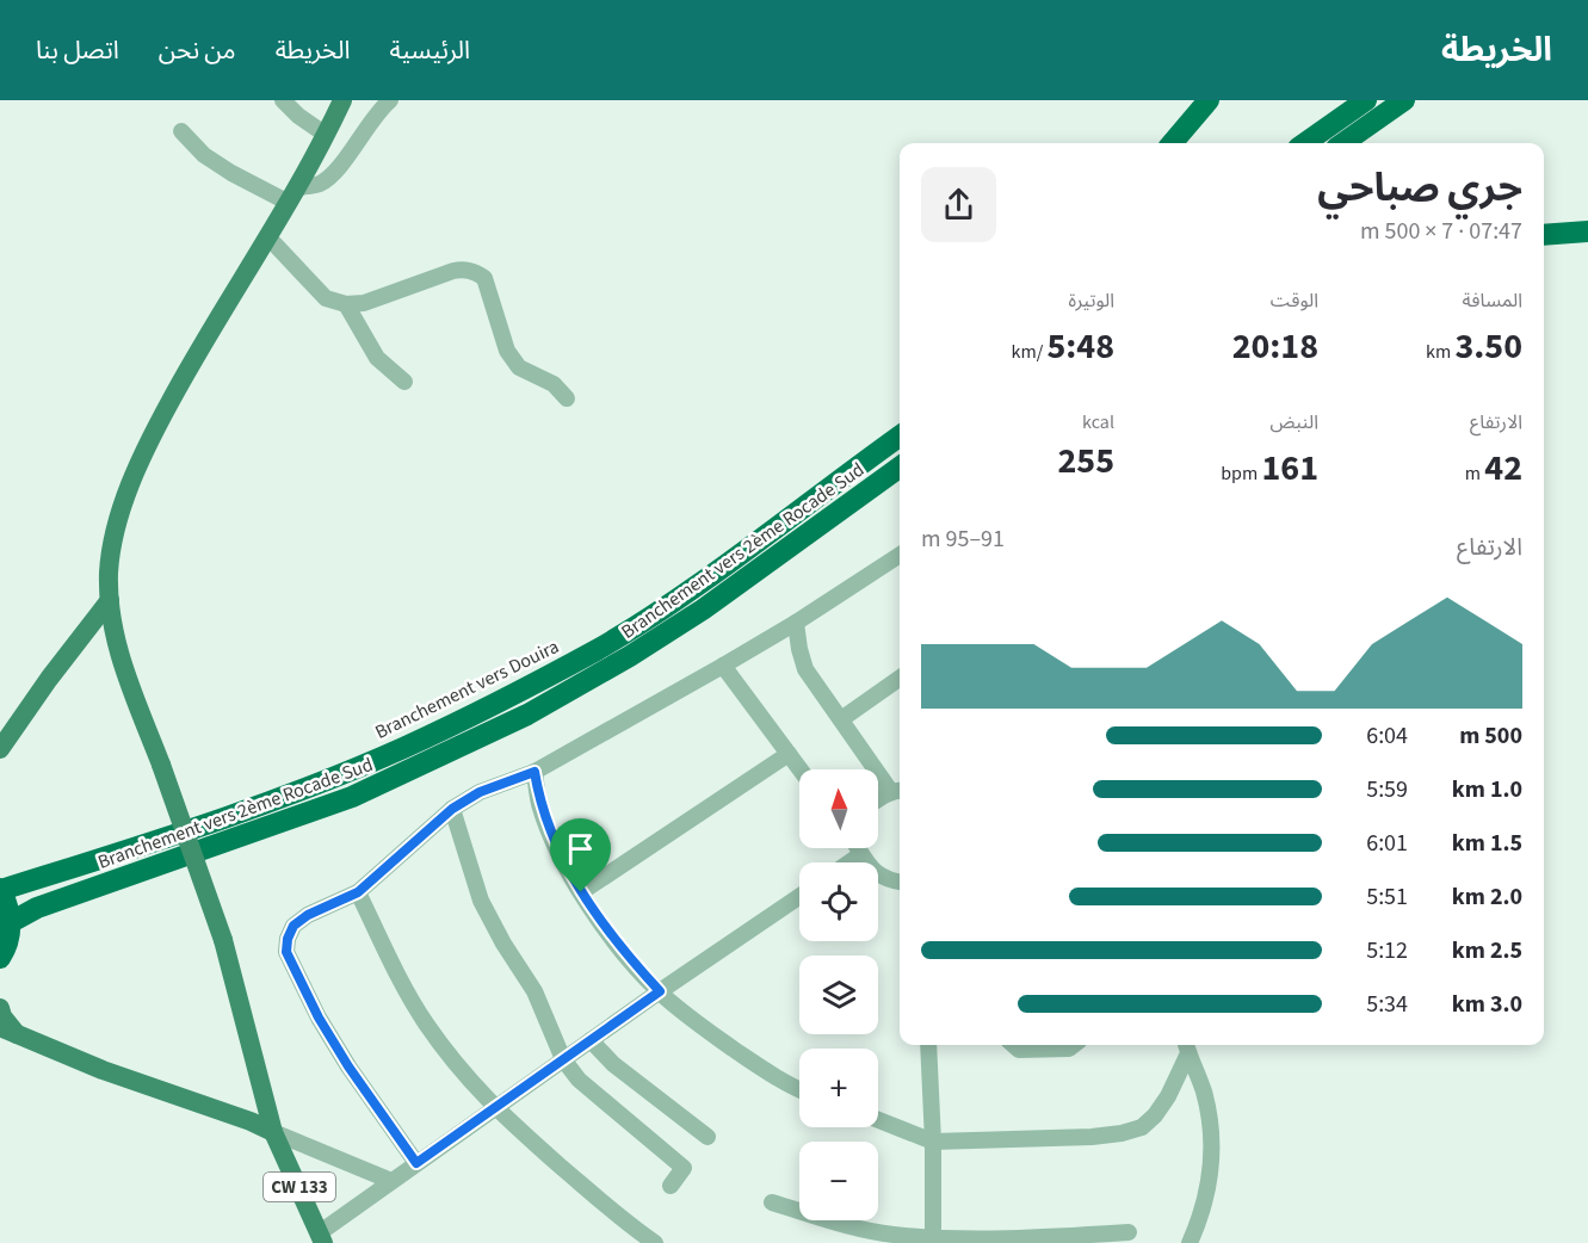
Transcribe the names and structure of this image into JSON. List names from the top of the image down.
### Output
{
  "streets": {
    "highway": ["Branchement vers 2ème Rocade Sud", "Branchement vers Douira"],
    "main road": ["CW 133"]
  },
  "north": "top",
  "page": {
    "header": "الخريطة",
    "nav": [
      "الرئيسية",
      "الخريطة",
      "من نحن",
      "اتصل بنا"
    ],
    "heading": ["جري صباحي", "07:47 · 7 × 500 m"],
    "stats": [
      ["المسافة", "3.50 km"],
      ["الوقت", "20:18"],
      ["الوتيرة", "5:48 /km"],
      ["الارتفاع", "42 m"],
      ["النبض", "161 bpm"],
      ["kcal", "255"]
    ],
    "chart": ["الارتفاع", "91–95 m"],
    "list": [
      {
        "name": "500 m",
        "note": "6:04"
      },
      {
        "name": "1.0 km",
        "note": "5:59"
      },
      {
        "name": "1.5 km",
        "note": "6:01"
      },
      {
        "name": "2.0 km",
        "note": "5:51"
      },
      {
        "name": "2.5 km",
        "note": "5:12"
      },
      {
        "name": "3.0 km",
        "note": "5:34"
      }
    ],
    "map_buttons": ["+", "−"]
  }
}
